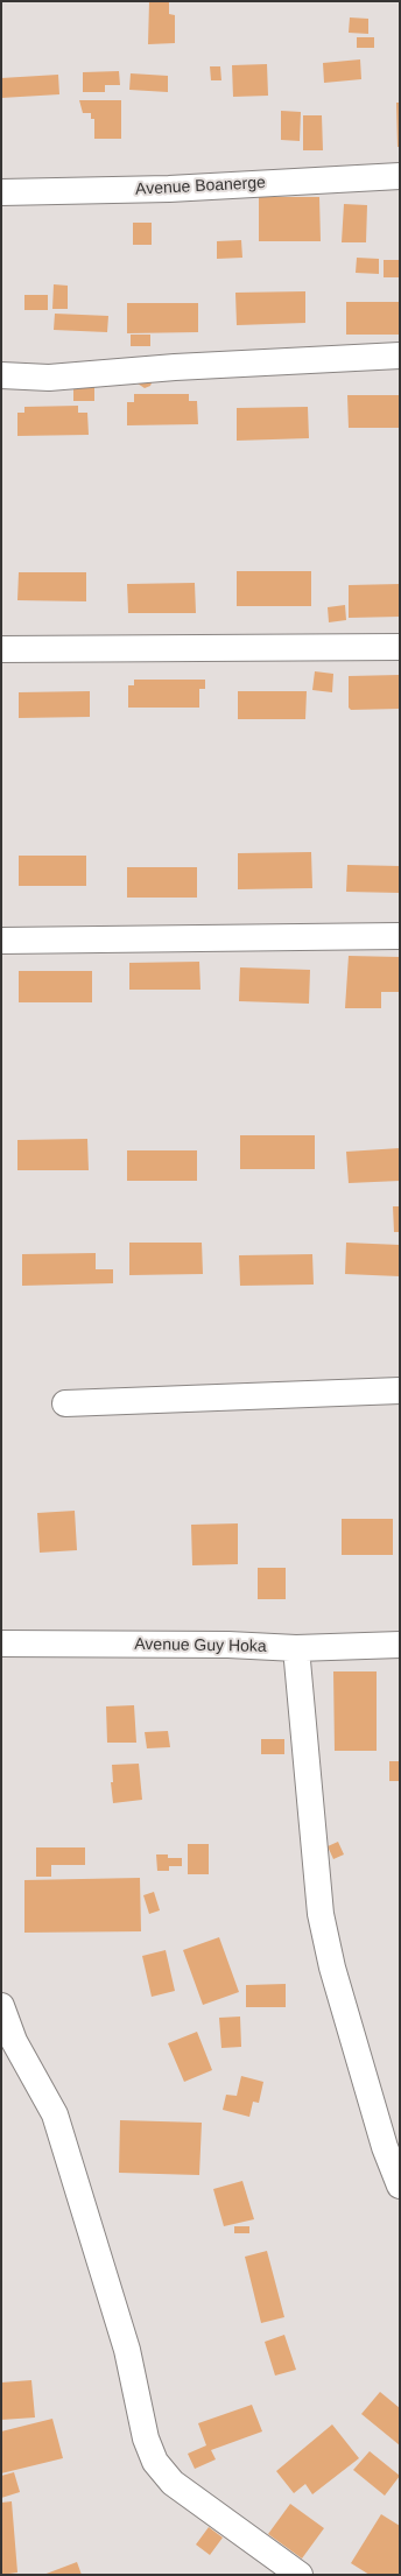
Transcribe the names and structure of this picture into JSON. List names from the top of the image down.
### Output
{
  "streets": {
    "street": ["Avenue Boanerge", "Avenue Guy Hoka"]
  }
}
